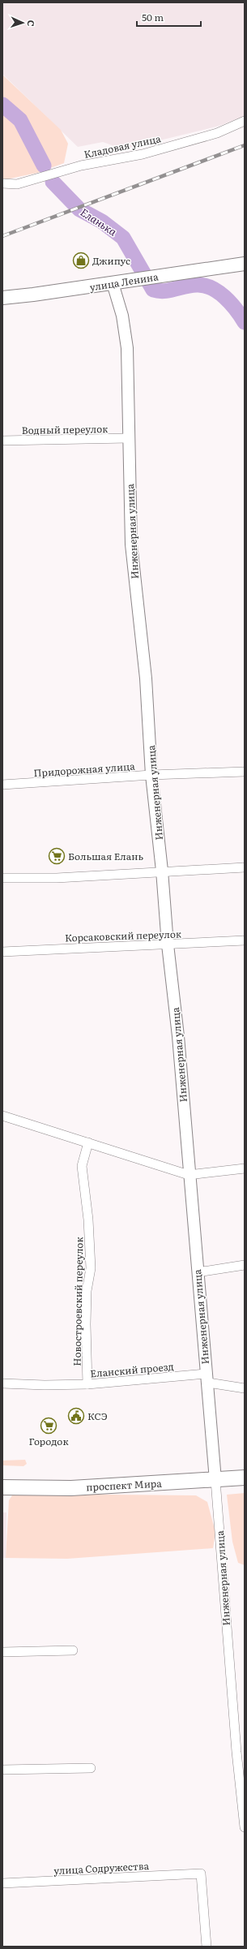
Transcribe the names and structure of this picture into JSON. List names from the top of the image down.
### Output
{
  "streets": {
    "main road": ["улица Ленина", "проспект Мира"],
    "street": [
      "Кладовая улица",
      "Водный переулок",
      "Инженерная улица",
      "Придорожная улица",
      "Корсаковский переулок",
      "Новостроевский переулок",
      "Еланский проезд",
      "улица Содружества"
    ]
  },
  "crossings": [
    ["улица Ленина", "Инженерная улица"],
    ["Водный переулок", "Инженерная улица"],
    ["Инженерная улица", "Придорожная улица"],
    ["Инженерная улица", "Корсаковский переулок"],
    ["Инженерная улица", "Еланский проезд"],
    ["Инженерная улица", "проспект Мира"],
    ["Новостроевский переулок", "Еланский проезд"]
  ],
  "water": ["Еланька"],
  "places": {
    "shop": ["Джипус"],
    "supermarket": ["Большая Елань", "Городок"],
    "public building": ["КСЭ"]
  },
  "scale_bar": "50 m",
  "north": "right"
}
